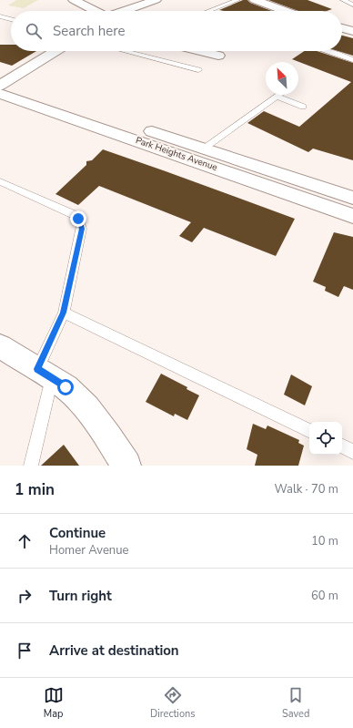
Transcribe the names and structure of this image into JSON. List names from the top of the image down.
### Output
{
  "streets": {
    "main road": ["Park Heights Avenue"]
  },
  "north": "top left",
  "page": {
    "search": "Search here",
    "heading": ["1 min", "Walk · 70 m"],
    "list": [
      ["Continue", "Homer Avenue", "10 m"],
      ["Turn right", "60 m"],
      "Arrive at destination"
    ],
    "nav": ["Map", "Directions", "Saved"]
  }
}
